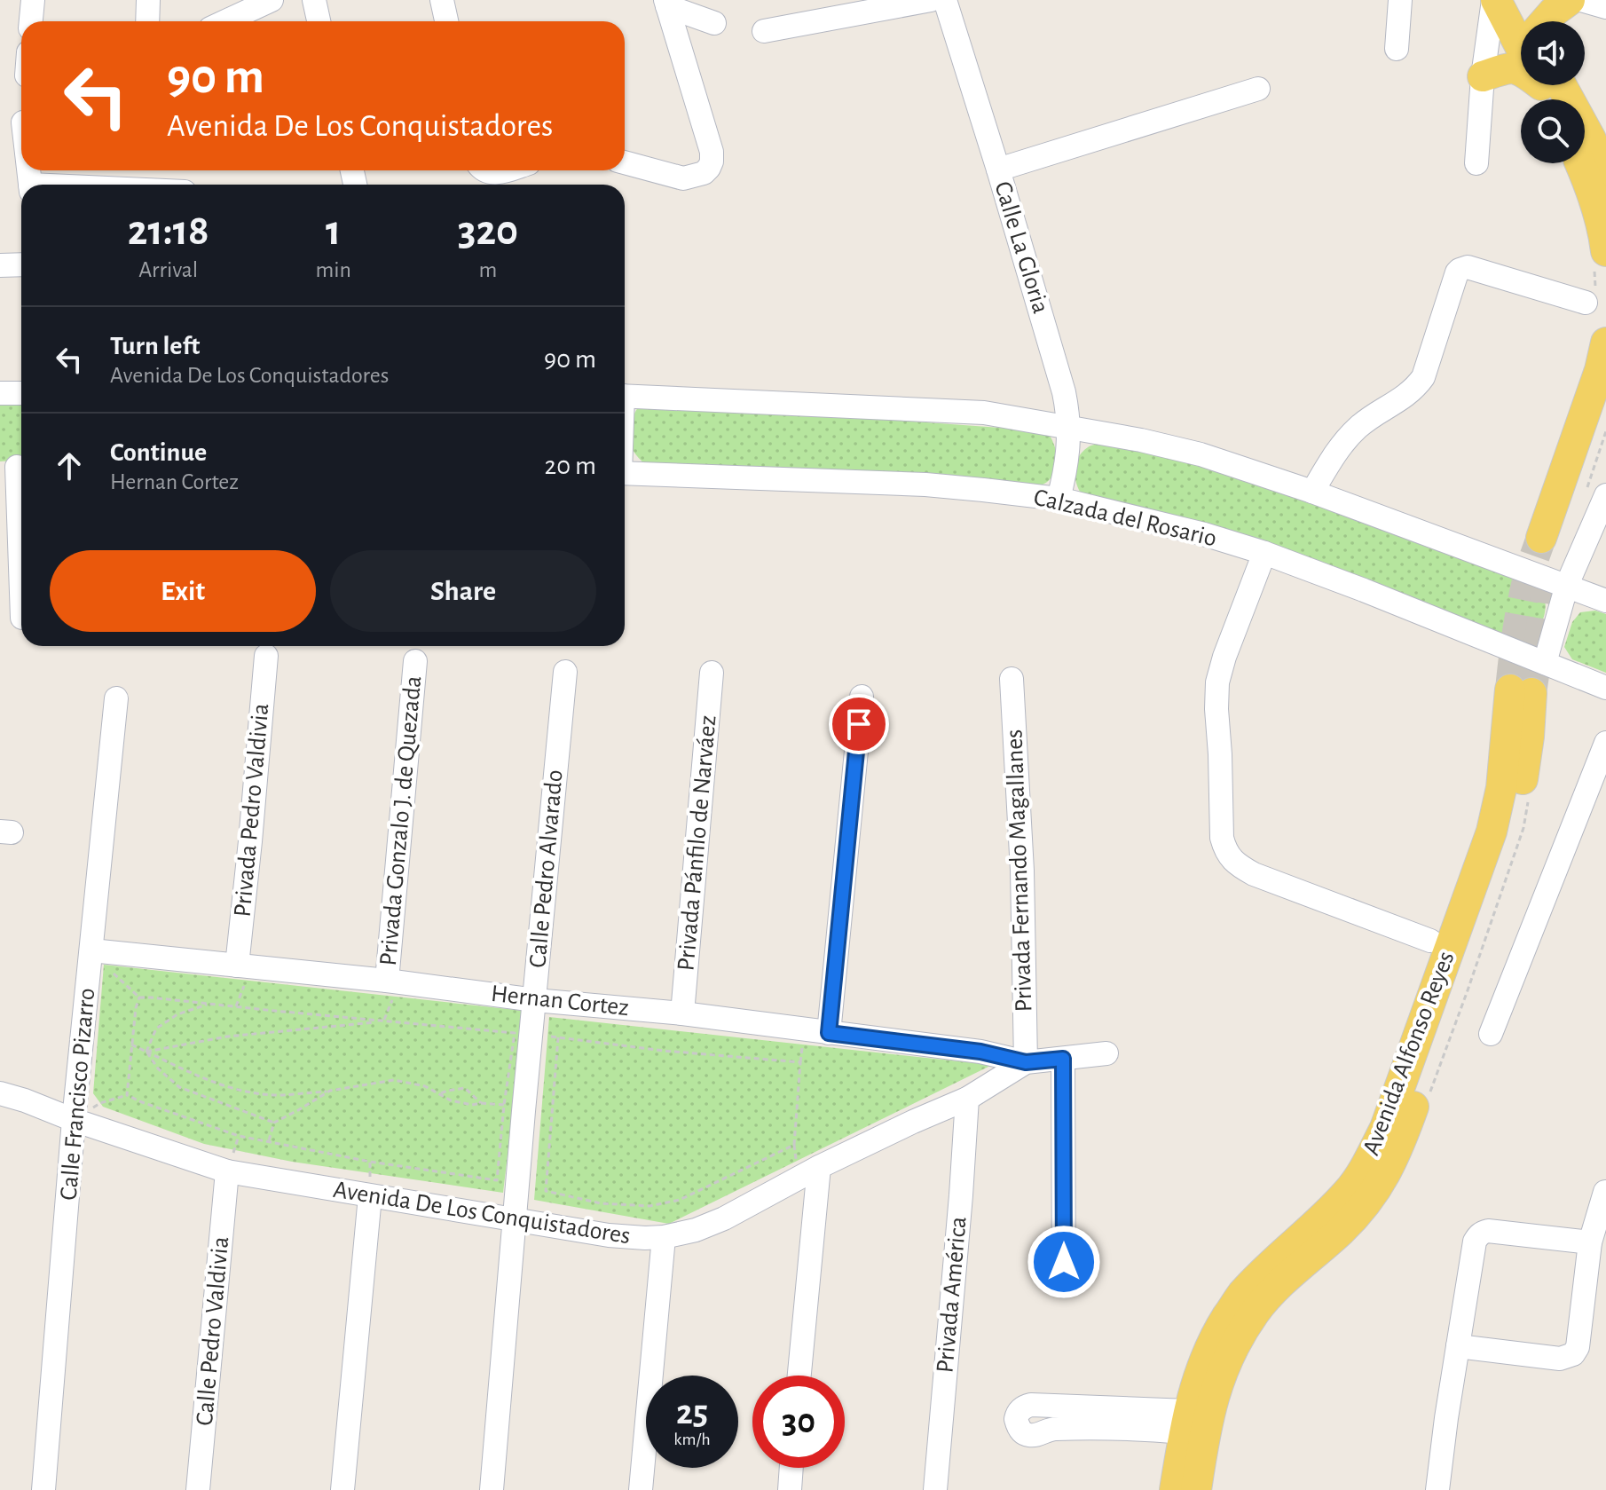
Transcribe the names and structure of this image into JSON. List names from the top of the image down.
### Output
{
  "streets": {
    "main road": ["Avenida Alfonso Reyes"],
    "street": [
      "Calle La Gloria",
      "Calzada del Rosario",
      "Privada Pedro Valdivia",
      "Privada Gonzalo J. de Quezada",
      "Privada Pánfilo de Narváez",
      "Calle Pedro Alvarado",
      "Privada Fernando Magallanes",
      "Hernan Cortez",
      "Calle Francisco Pizarro",
      "Avenida De Los Conquistadores",
      "Privada América",
      "Calle Pedro Valdivia"
    ]
  },
  "crossings": [
    ["Calle La Gloria", "Calzada del Rosario"],
    ["Privada Pedro Valdivia", "Hernan Cortez"],
    ["Privada Gonzalo J. de Quezada", "Hernan Cortez"],
    ["Privada Pánfilo de Narváez", "Hernan Cortez"],
    ["Calle Pedro Alvarado", "Hernan Cortez"],
    ["Calle Pedro Alvarado", "Avenida De Los Conquistadores"],
    ["Privada Fernando Magallanes", "Hernan Cortez"],
    ["Privada Fernando Magallanes", "Avenida De Los Conquistadores"],
    ["Hernan Cortez", "Calle Francisco Pizarro"],
    ["Hernan Cortez", "Avenida De Los Conquistadores"],
    ["Calle Francisco Pizarro", "Avenida De Los Conquistadores"],
    ["Avenida De Los Conquistadores", "Privada América"],
    ["Avenida De Los Conquistadores", "Calle Pedro Valdivia"]
  ],
  "page": {
    "turn": ["90 m", "Avenida De Los Conquistadores"],
    "eta": [
      "21:18",
      "Arrival",
      "1",
      "min",
      "320",
      "m"
    ],
    "list": [
      {
        "name": "Turn left",
        "note": "Avenida De Los Conquistadores",
        "value": "90 m"
      },
      {
        "name": "Continue",
        "note": "Hernan Cortez",
        "value": "20 m"
      }
    ],
    "buttons": ["Exit", "Share"],
    "speed": "25 km/h",
    "limit": "30"
  }
}
